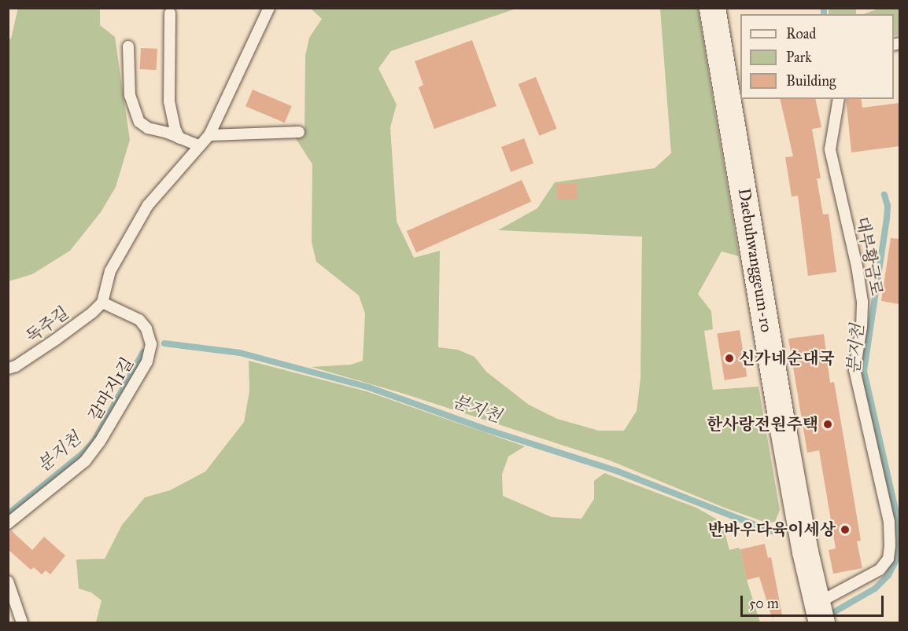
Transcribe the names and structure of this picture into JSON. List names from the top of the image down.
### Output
{
  "streets": {
    "main road": ["Daebuhwanggeum-ro"],
    "lane": ["대부황금로", "독주길", "갈마지1길"]
  },
  "crossings": [
    ["대부황금로", "Daebuhwanggeum-ro"],
    ["독주길", "갈마지1길"]
  ],
  "water": ["분지천"],
  "places": ["신가네순대국", "한사랑전원주택", "반바우다육이세상"],
  "legend": ["Road", "Park", "Building"],
  "scale_bar": "50 m"
}
